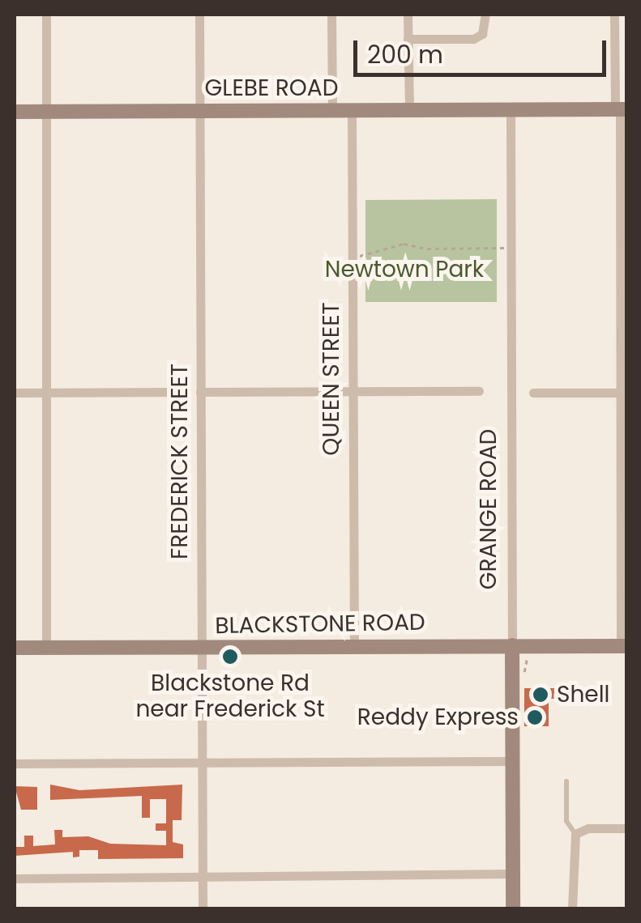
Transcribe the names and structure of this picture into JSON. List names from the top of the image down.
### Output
{
  "streets": {
    "main road": ["GLEBE ROAD", "GRANGE ROAD", "BLACKSTONE ROAD"],
    "street": ["QUEEN STREET", "FREDERICK STREET"]
  },
  "crossings": [
    ["GLEBE ROAD", "QUEEN STREET"],
    ["GLEBE ROAD", "FREDERICK STREET"],
    ["GLEBE ROAD", "GRANGE ROAD"],
    ["QUEEN STREET", "BLACKSTONE ROAD"],
    ["FREDERICK STREET", "BLACKSTONE ROAD"],
    ["GRANGE ROAD", "BLACKSTONE ROAD"]
  ],
  "parks": ["Newtown Park"],
  "places": ["Blackstone Rd near Frederick St", "Shell", "Reddy Express"],
  "scale_bar": "200 m"
}
